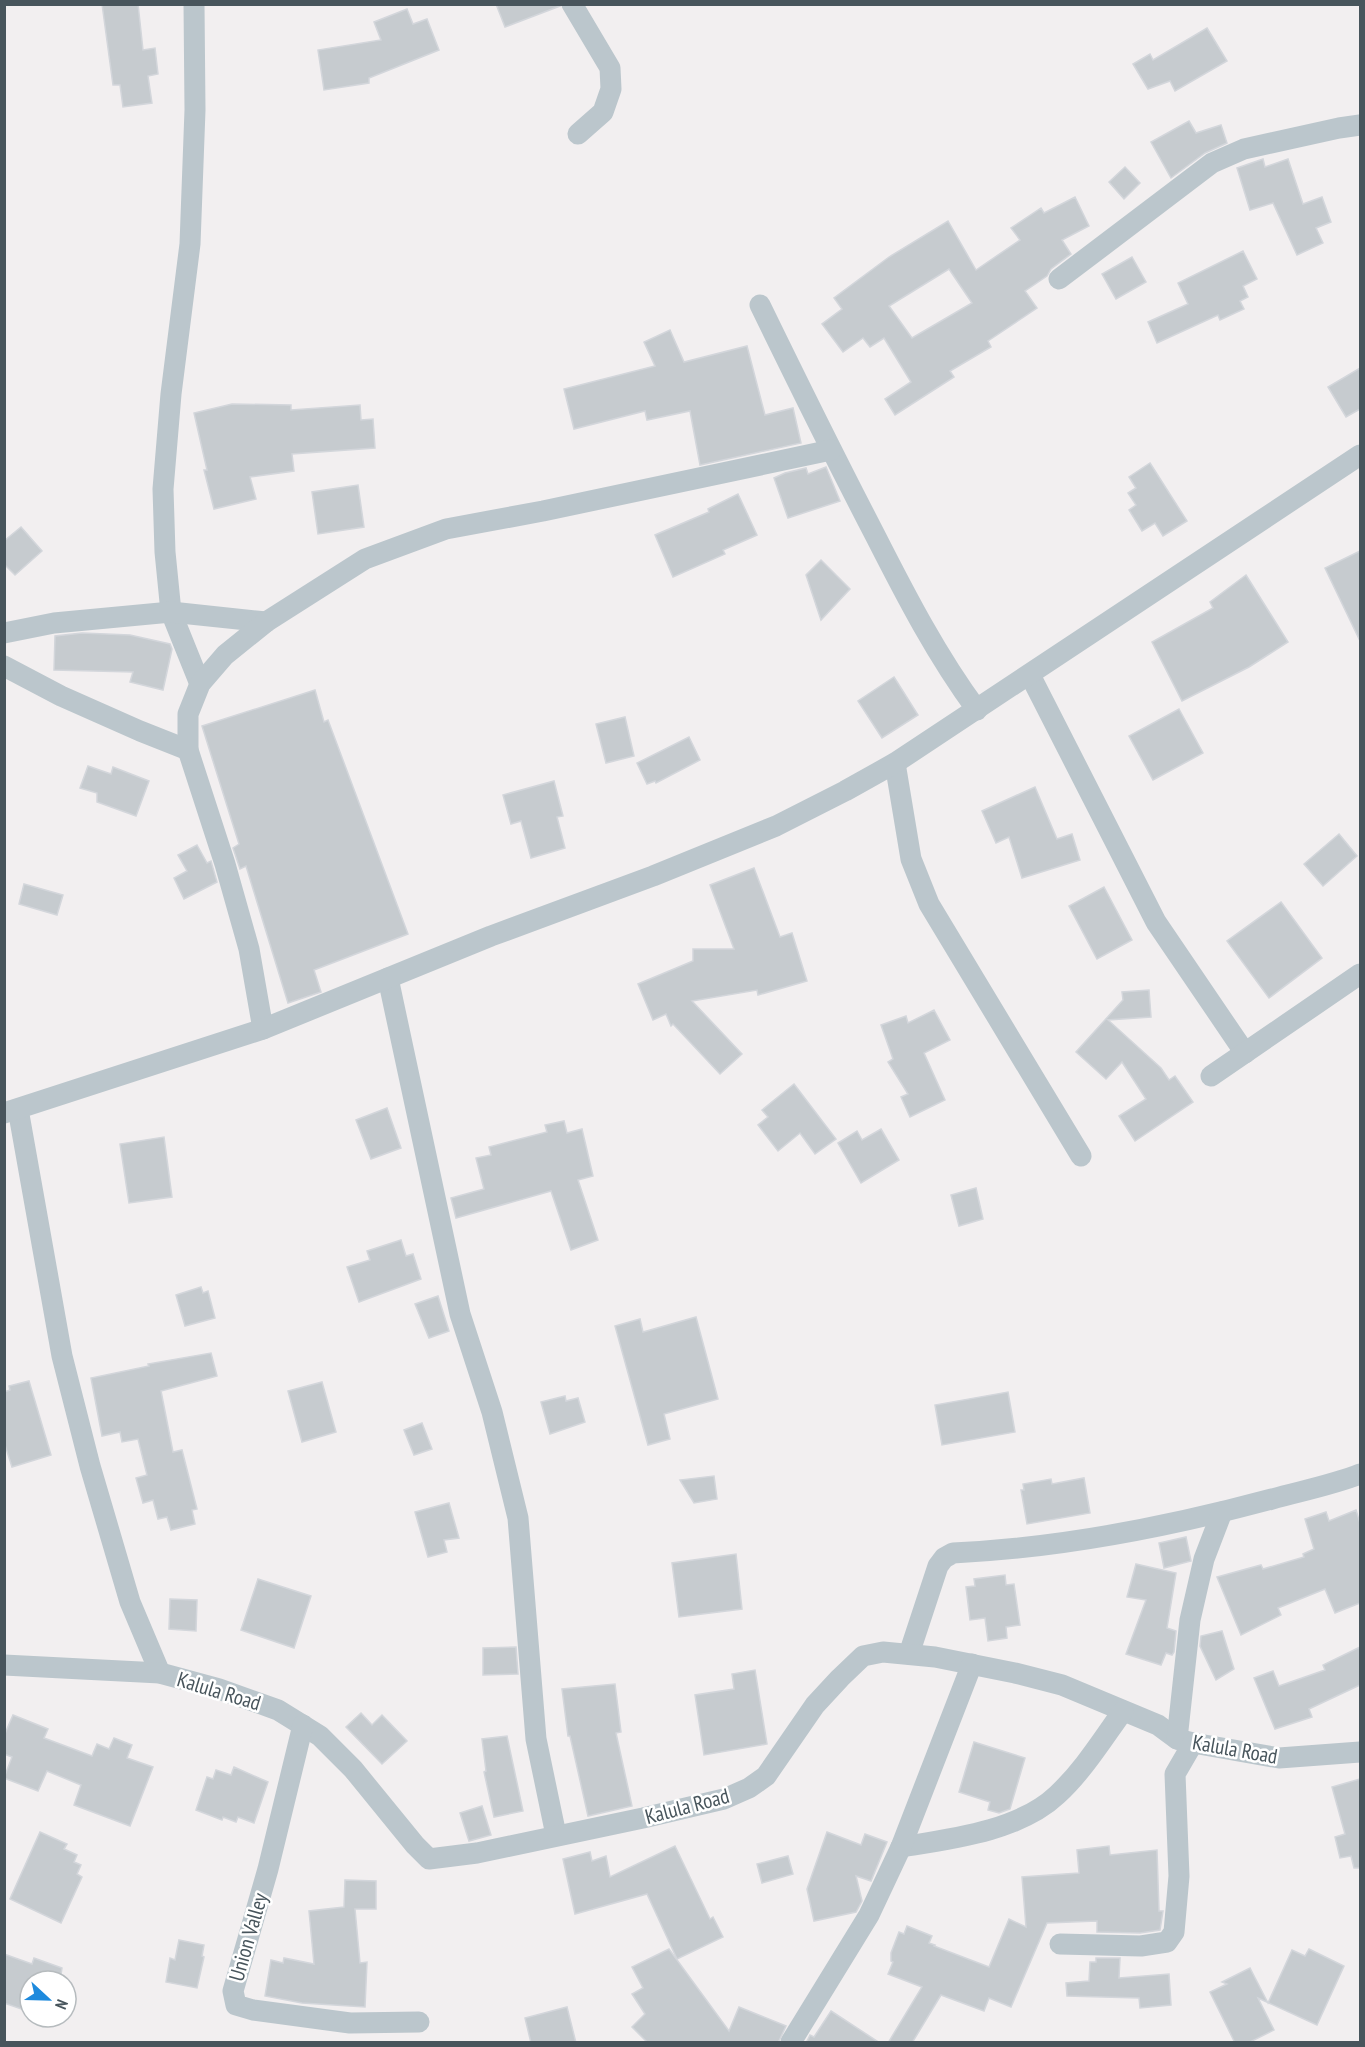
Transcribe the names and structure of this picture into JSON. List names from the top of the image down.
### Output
{
  "streets": {
    "street": ["Kalula Road", "Union Valley"]
  },
  "crossings": [
    ["Kalula Road", "Union Valley"]
  ],
  "north": "right"
}
